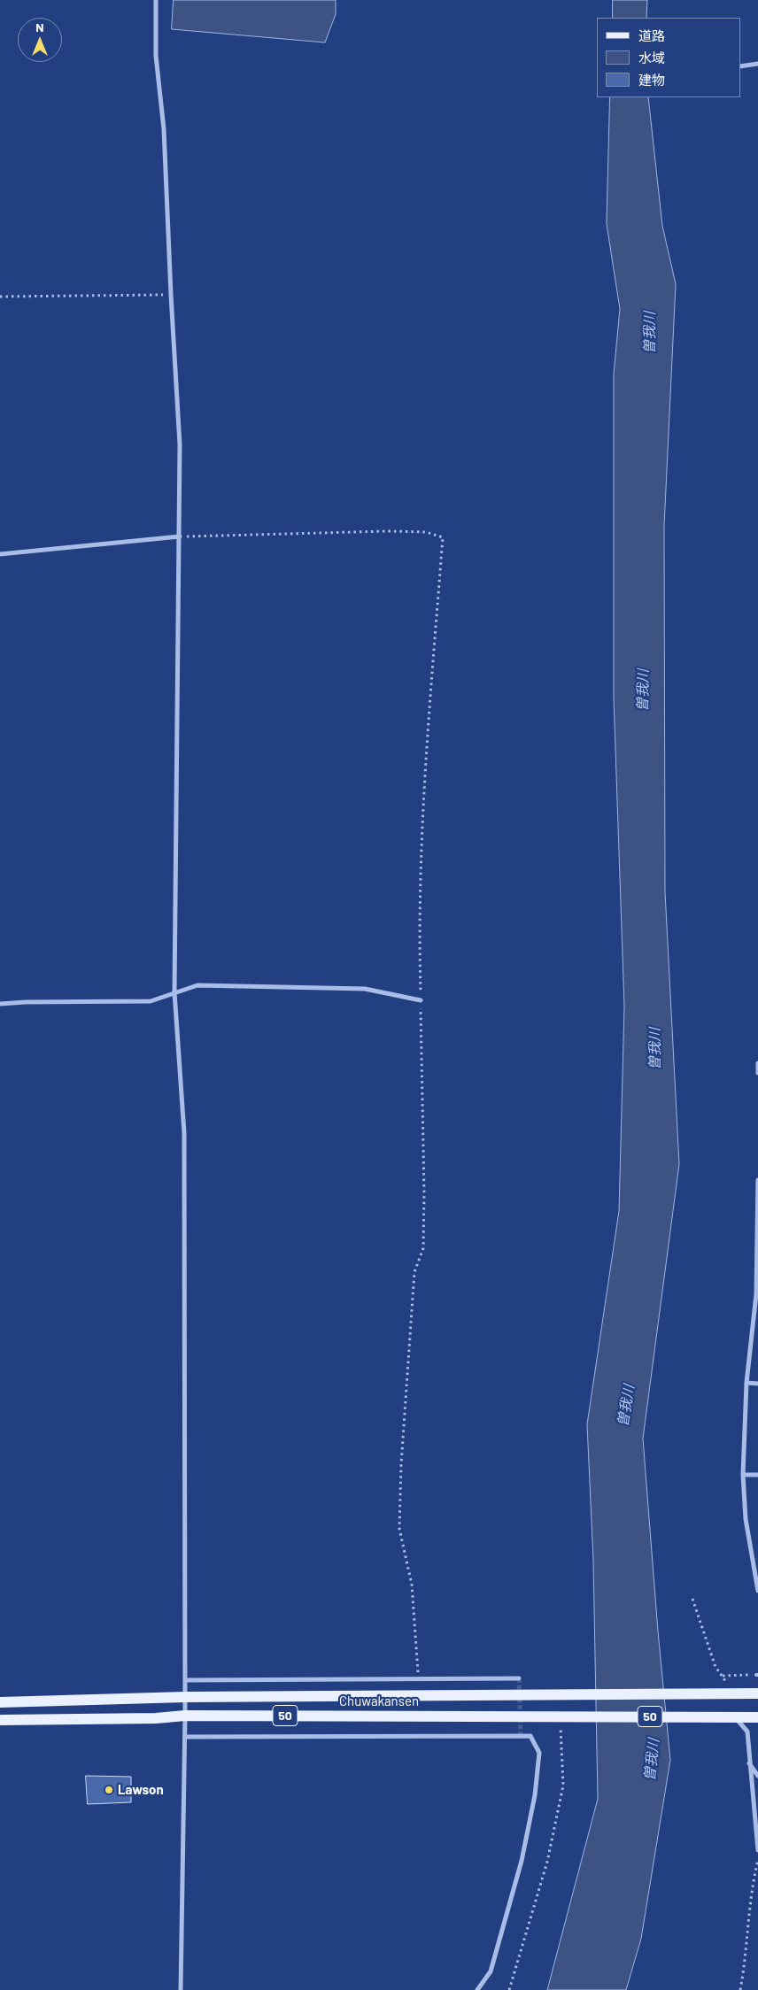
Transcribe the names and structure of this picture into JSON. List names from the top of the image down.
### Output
{
  "streets": {
    "main road": ["Chuwakansen", "50"]
  },
  "water": ["曽我川"],
  "places": ["Lawson"],
  "legend": ["道路", "水域", "建物"],
  "north": "top"
}
